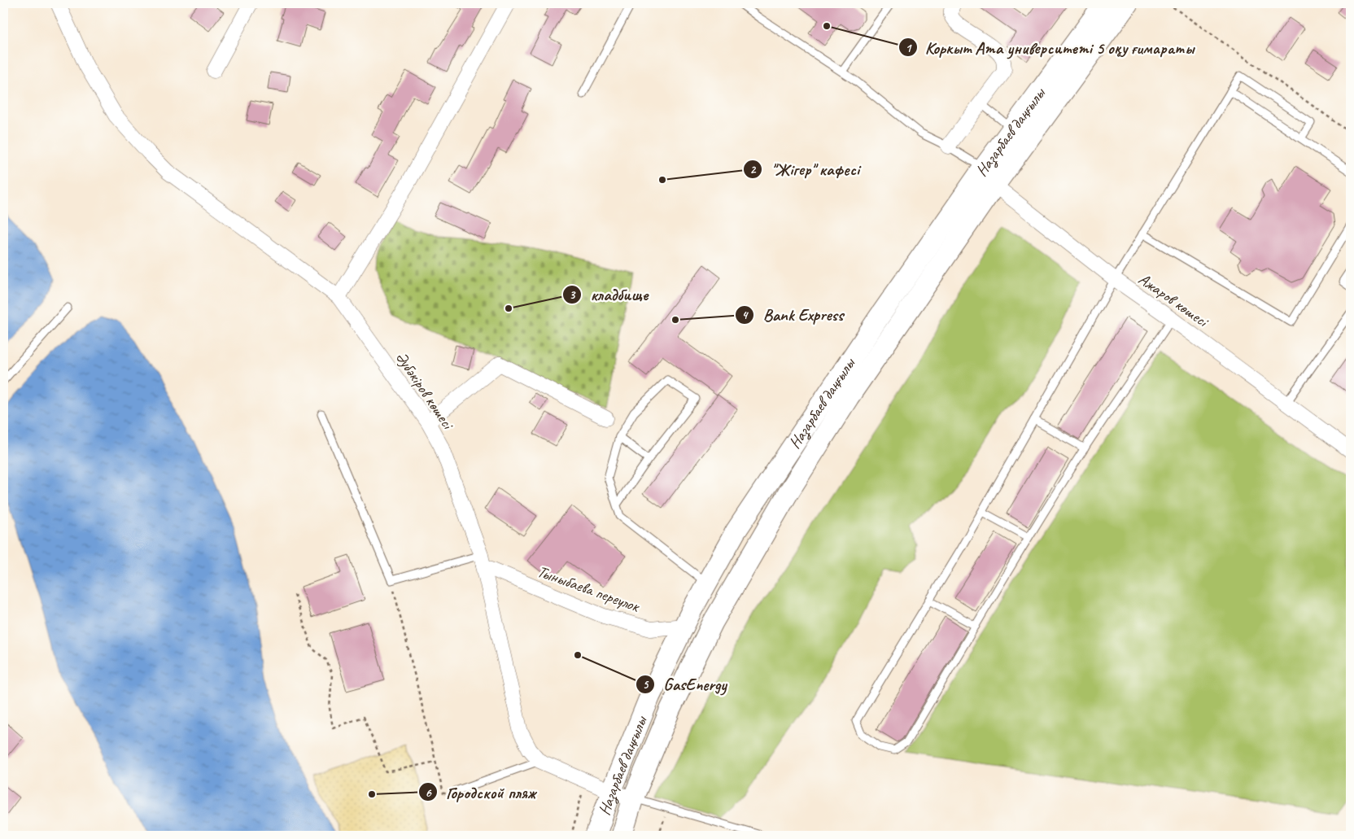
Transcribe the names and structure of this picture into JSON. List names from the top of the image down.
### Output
{
  "streets": {
    "main road": ["Назарбаев даңғылы"],
    "street": ["Ажаров көшесі", "Әубәкіров көшесі", "Тыныбаева переулок"]
  },
  "crossings": [
    ["Назарбаев даңғылы", "Ажаров көшесі"],
    ["Назарбаев даңғылы", "Әубәкіров көшесі"],
    ["Назарбаев даңғылы", "Тыныбаева переулок"],
    ["Әубәкіров көшесі", "Тыныбаева переулок"]
  ],
  "places": [
    "Коркыт Ата университеті 5 оқу ғимараты",
    "\"Жігер\" кафесі",
    "кладбище",
    "Bank Express",
    "GasEnergy",
    "Городской пляж"
  ]
}
